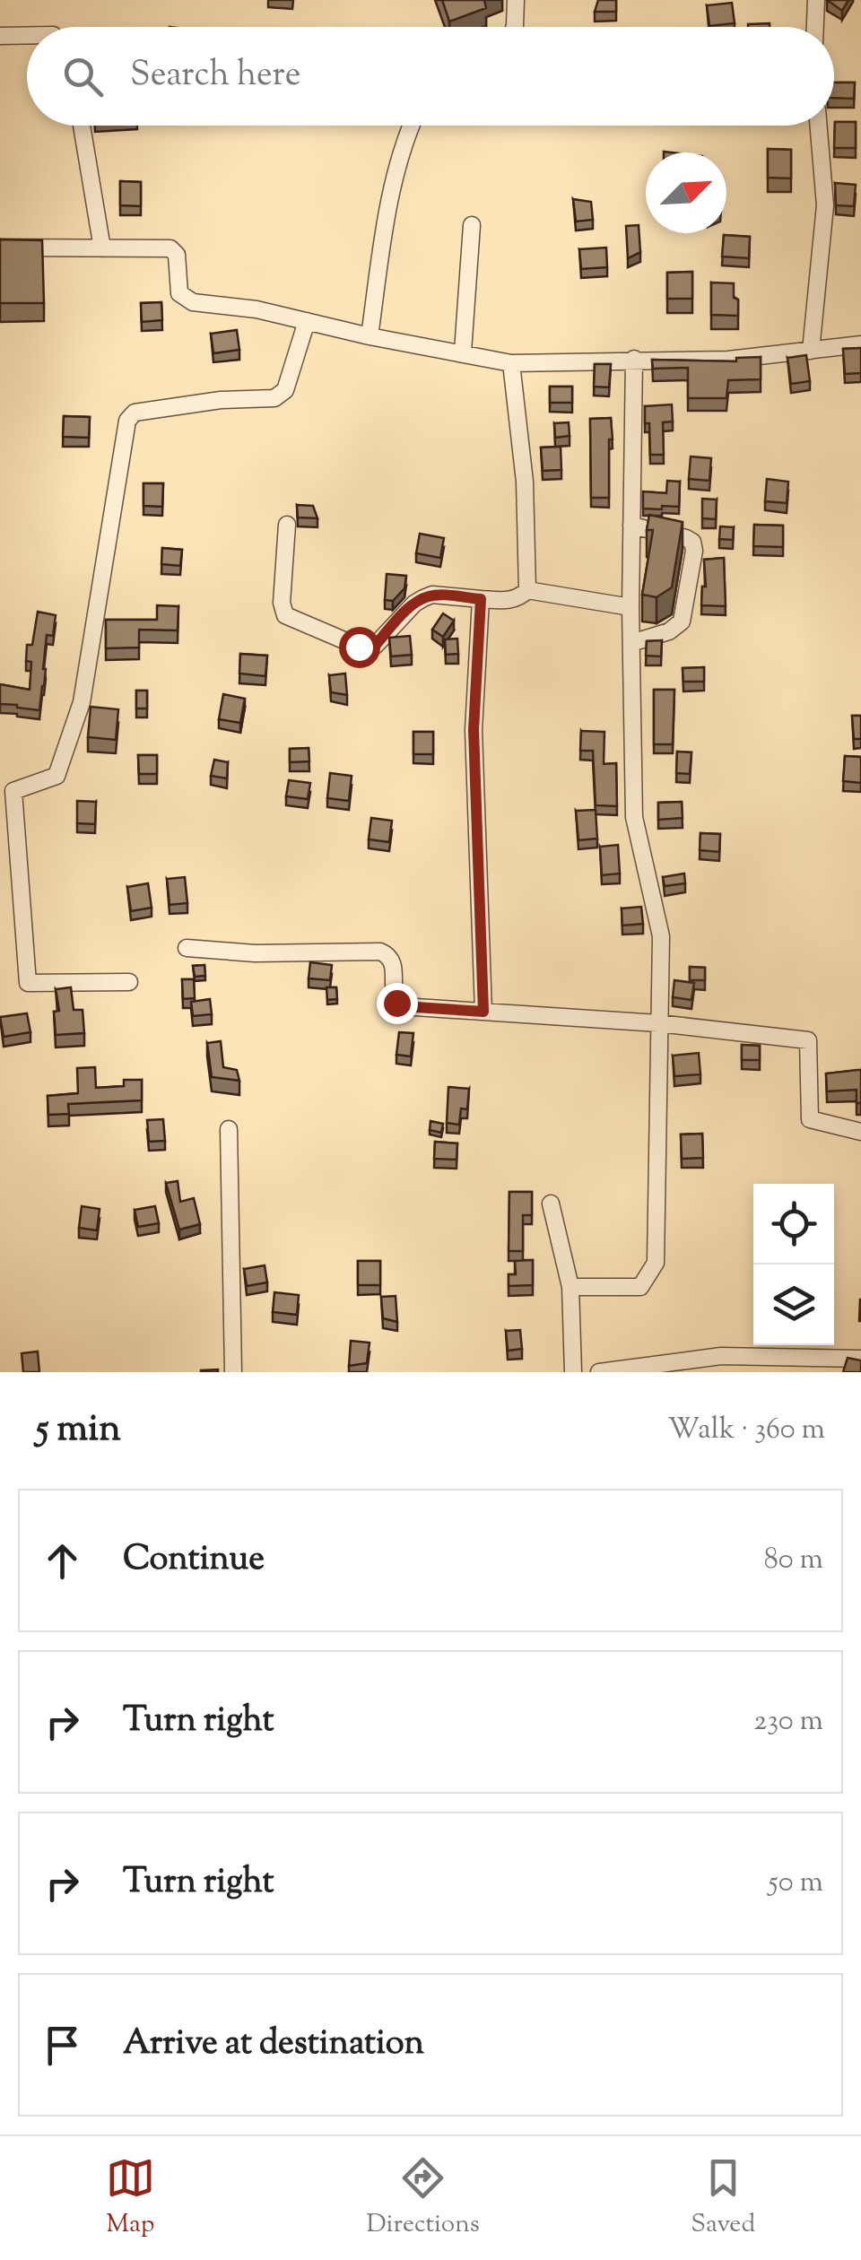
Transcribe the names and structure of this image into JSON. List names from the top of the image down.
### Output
{
  "north": "top right",
  "page": {
    "search": "Search here",
    "heading": ["5 min", "Walk · 360 m"],
    "list": [
      ["Continue", "80 m"],
      ["Turn right", "230 m"],
      ["Turn right", "50 m"],
      "Arrive at destination"
    ],
    "nav": ["Map", "Directions", "Saved"]
  }
}
